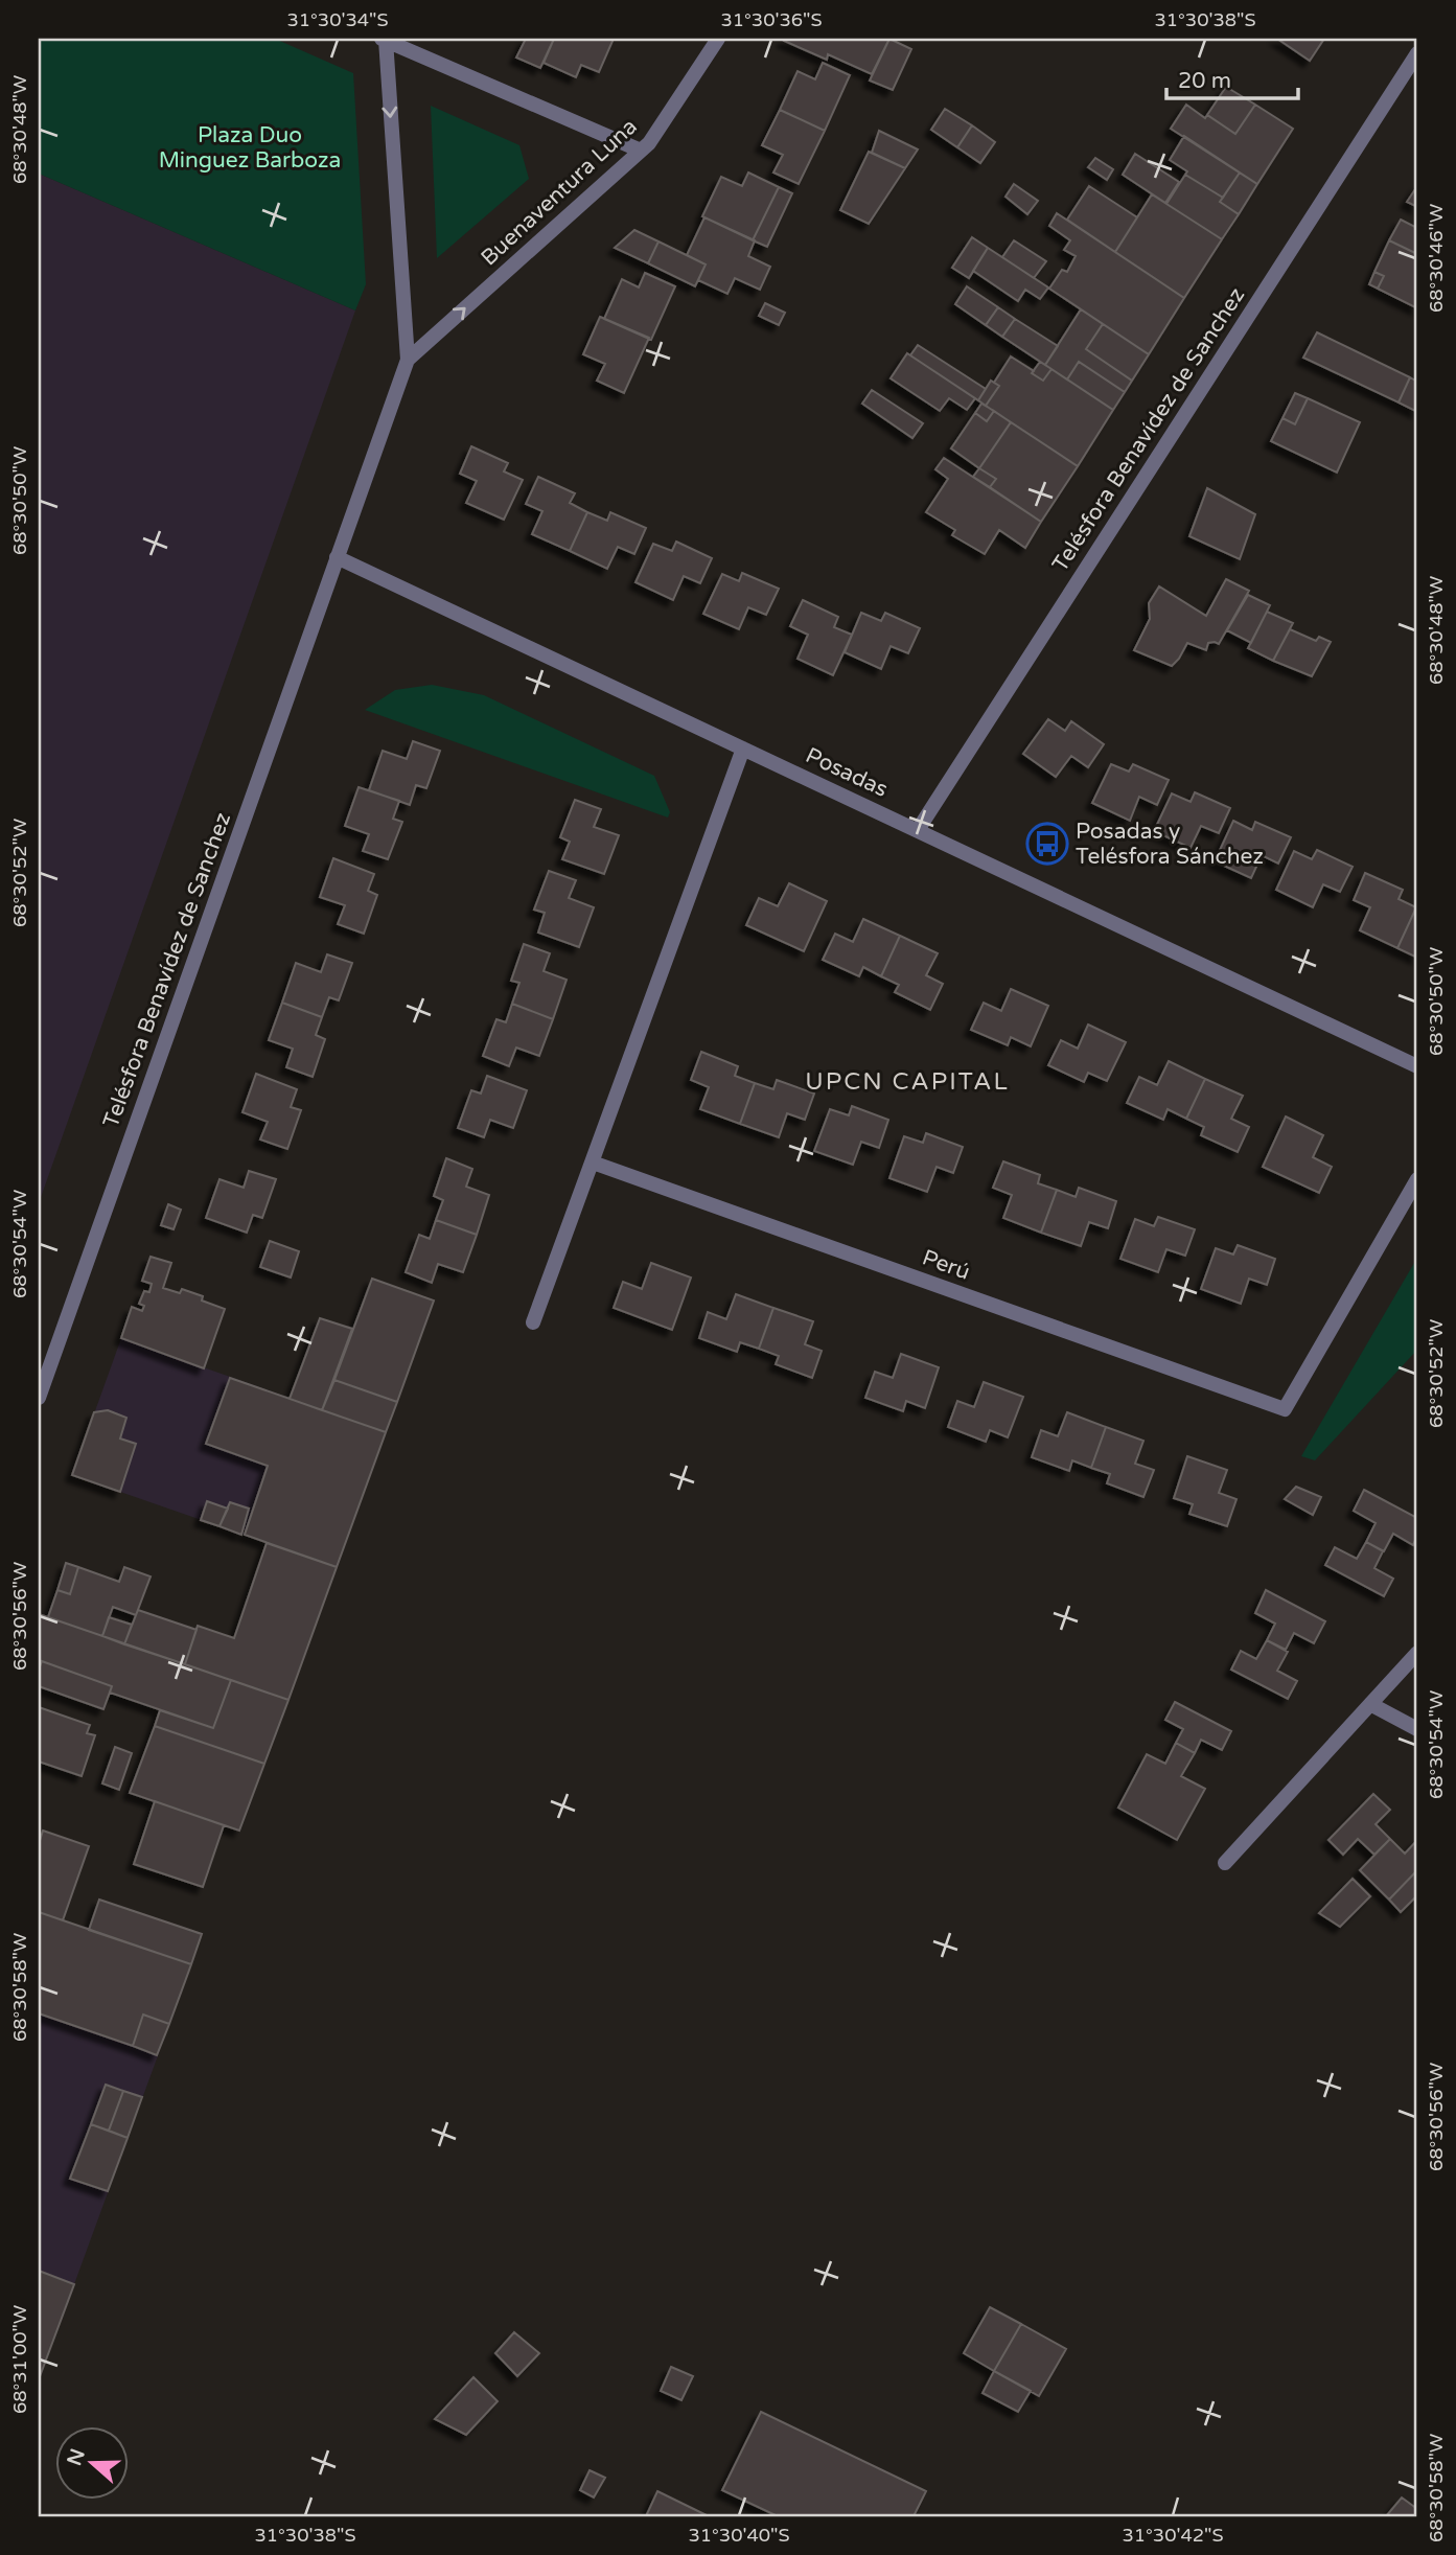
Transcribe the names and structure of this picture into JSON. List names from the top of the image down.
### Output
{
  "streets": {
    "street": [
      "Buenaventura Luna",
      "Telésfora Benavídez de Sanchez",
      "Posadas",
      "Perú"
    ]
  },
  "crossings": [
    ["Buenaventura Luna", "Telésfora Benavídez de Sanchez"],
    ["Buenaventura Luna", "Posadas"],
    ["Telésfora Benavídez de Sanchez", "Posadas"]
  ],
  "districts": ["UPCN CAPITAL"],
  "parks": ["Plaza Duo Minguez Barboza"],
  "places": {
    "bus stop": ["Posadas y Telésfora Sánchez"]
  },
  "scale_bar": "20 m",
  "north": "left",
  "coordinates": [
    "31°30'34\"S",
    "31°30'36\"S",
    "31°30'38\"S",
    "68°30'48\"W",
    "68°30'46\"W",
    "68°30'50\"W",
    "68°30'52\"W",
    "68°30'54\"W",
    "68°30'56\"W",
    "68°30'58\"W",
    "68°31'00\"W",
    "31°30'40\"S",
    "31°30'42\"S"
  ]
}
